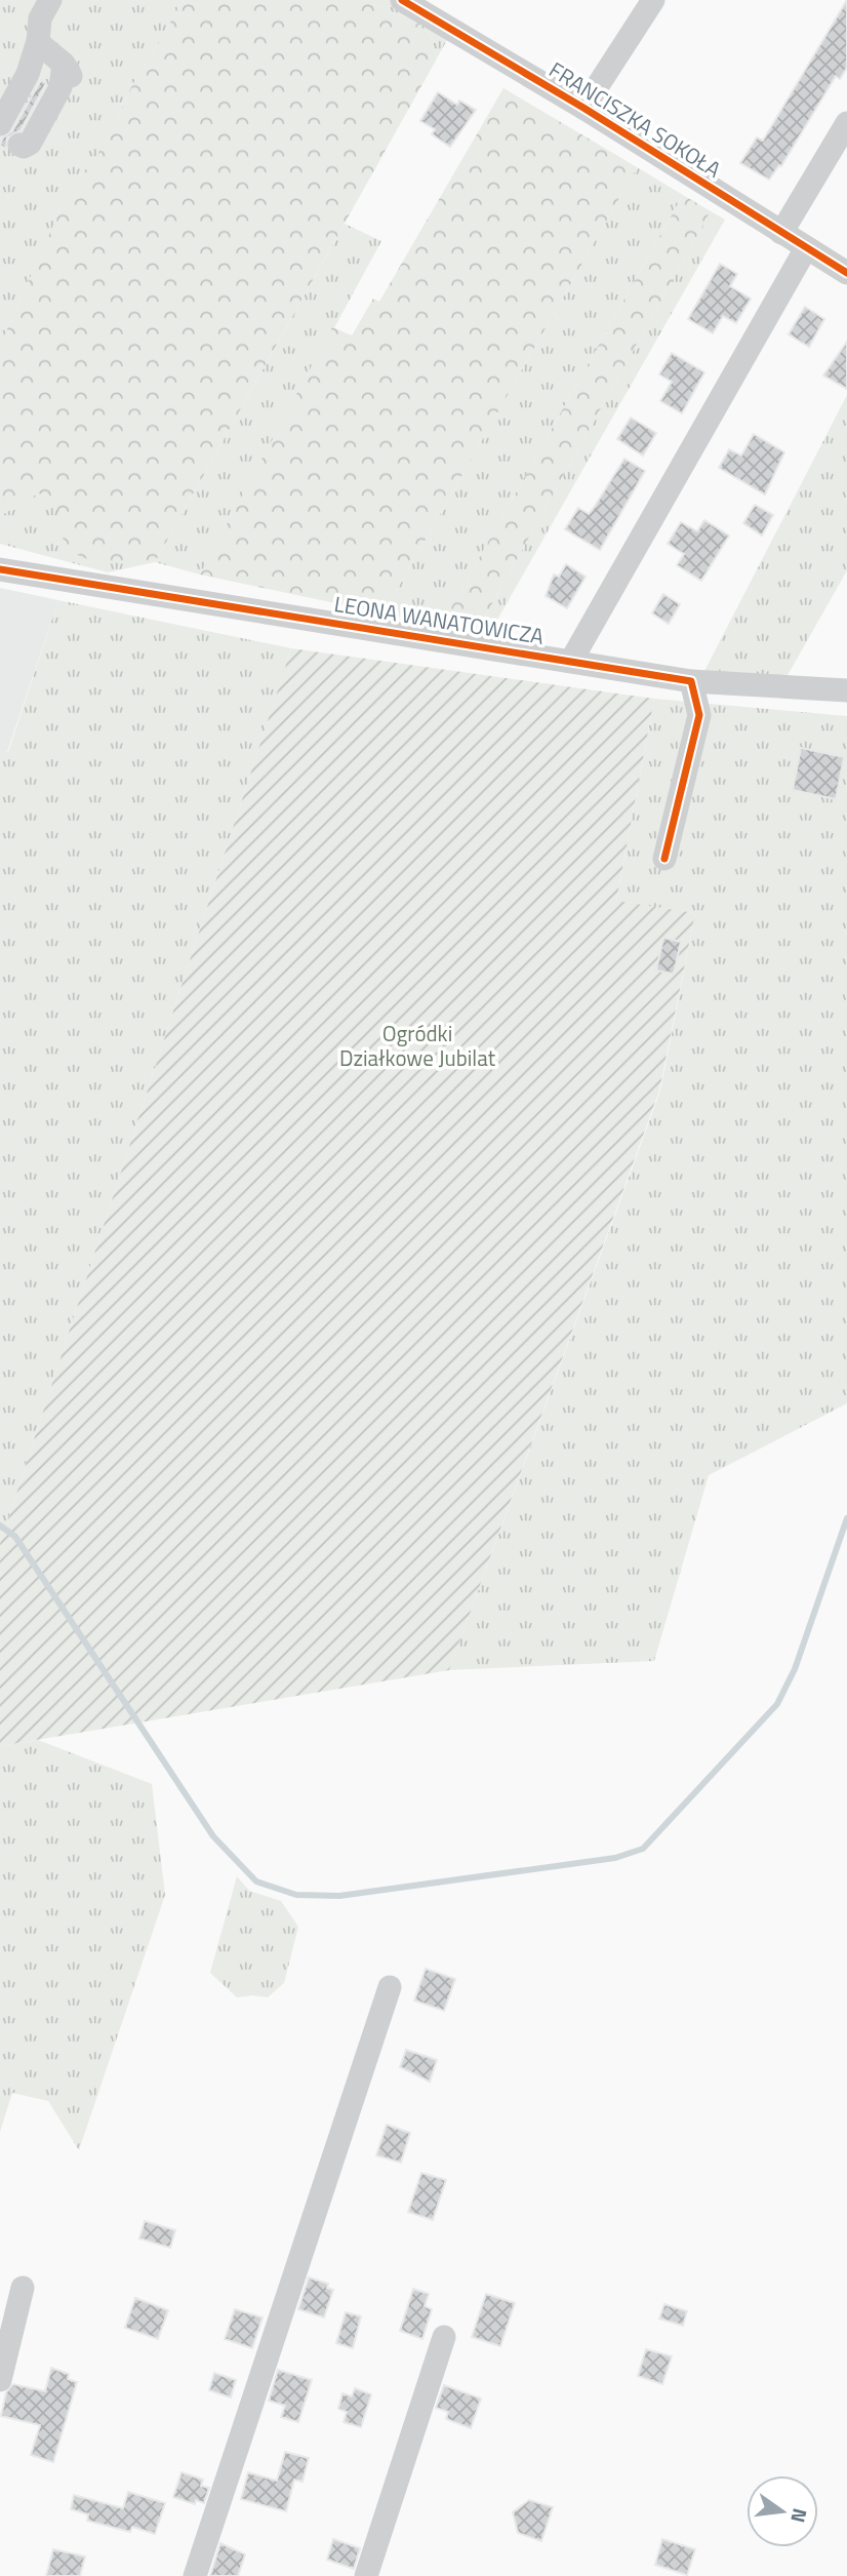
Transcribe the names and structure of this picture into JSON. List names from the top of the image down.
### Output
{
  "streets": {
    "street": ["FRANCISZKA SOKOŁA", "LEONA WANATOWICZA"]
  },
  "parks": ["Ogródki Działkowe Jubilat"],
  "north": "right"
}
